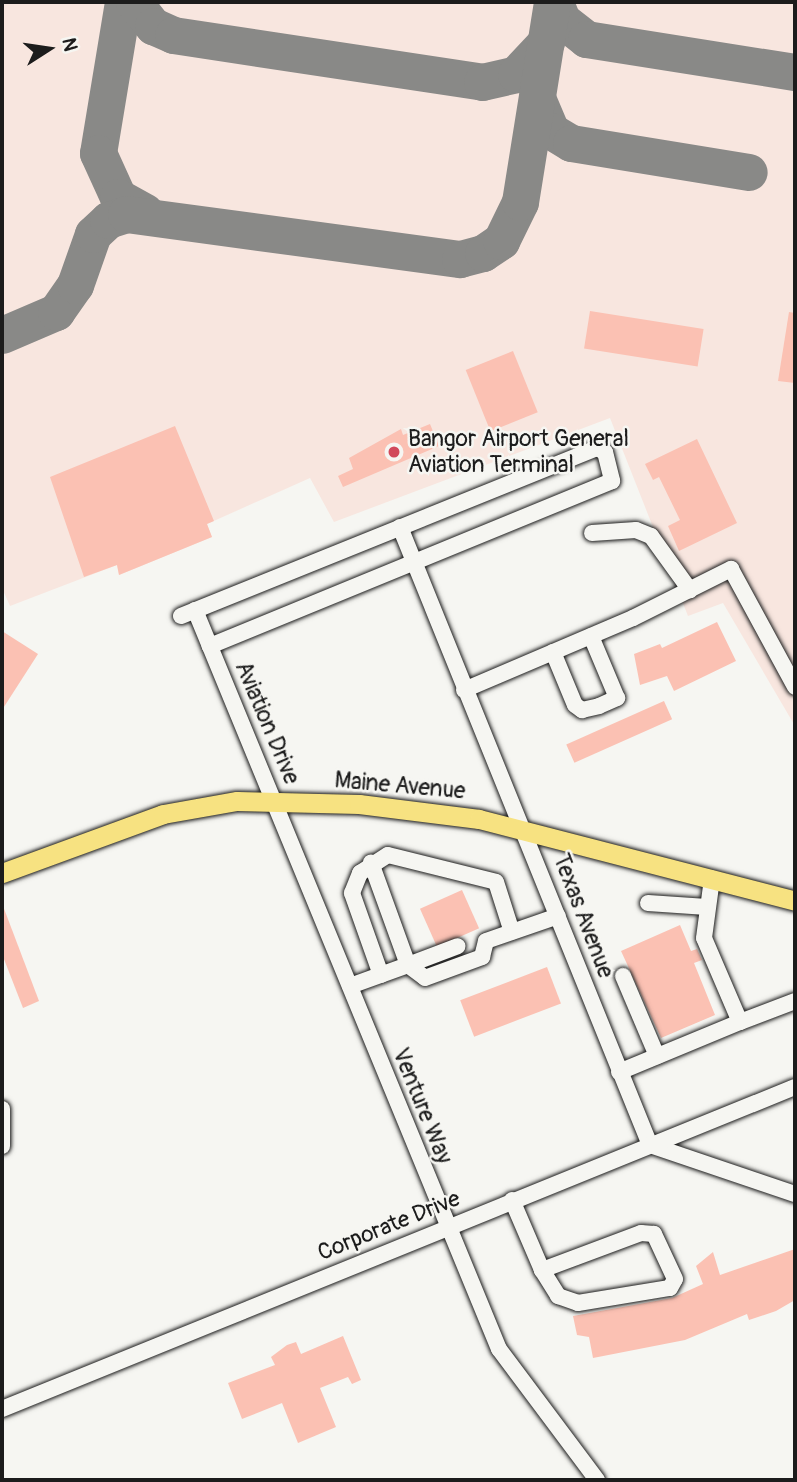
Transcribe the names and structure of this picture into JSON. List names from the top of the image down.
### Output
{
  "streets": {
    "main road": ["Maine Avenue"],
    "street": [
      "Aviation Drive",
      "Texas Avenue",
      "Venture Way",
      "Corporate Drive"
    ]
  },
  "crossings": [
    ["Aviation Drive", "Maine Avenue"],
    ["Aviation Drive", "Texas Avenue"],
    ["Aviation Drive", "Venture Way"],
    ["Maine Avenue", "Texas Avenue"],
    ["Maine Avenue", "Venture Way"],
    ["Texas Avenue", "Corporate Drive"],
    ["Venture Way", "Corporate Drive"]
  ],
  "places": ["Bangor Airport General Aviation Terminal"],
  "north": "right"
}
